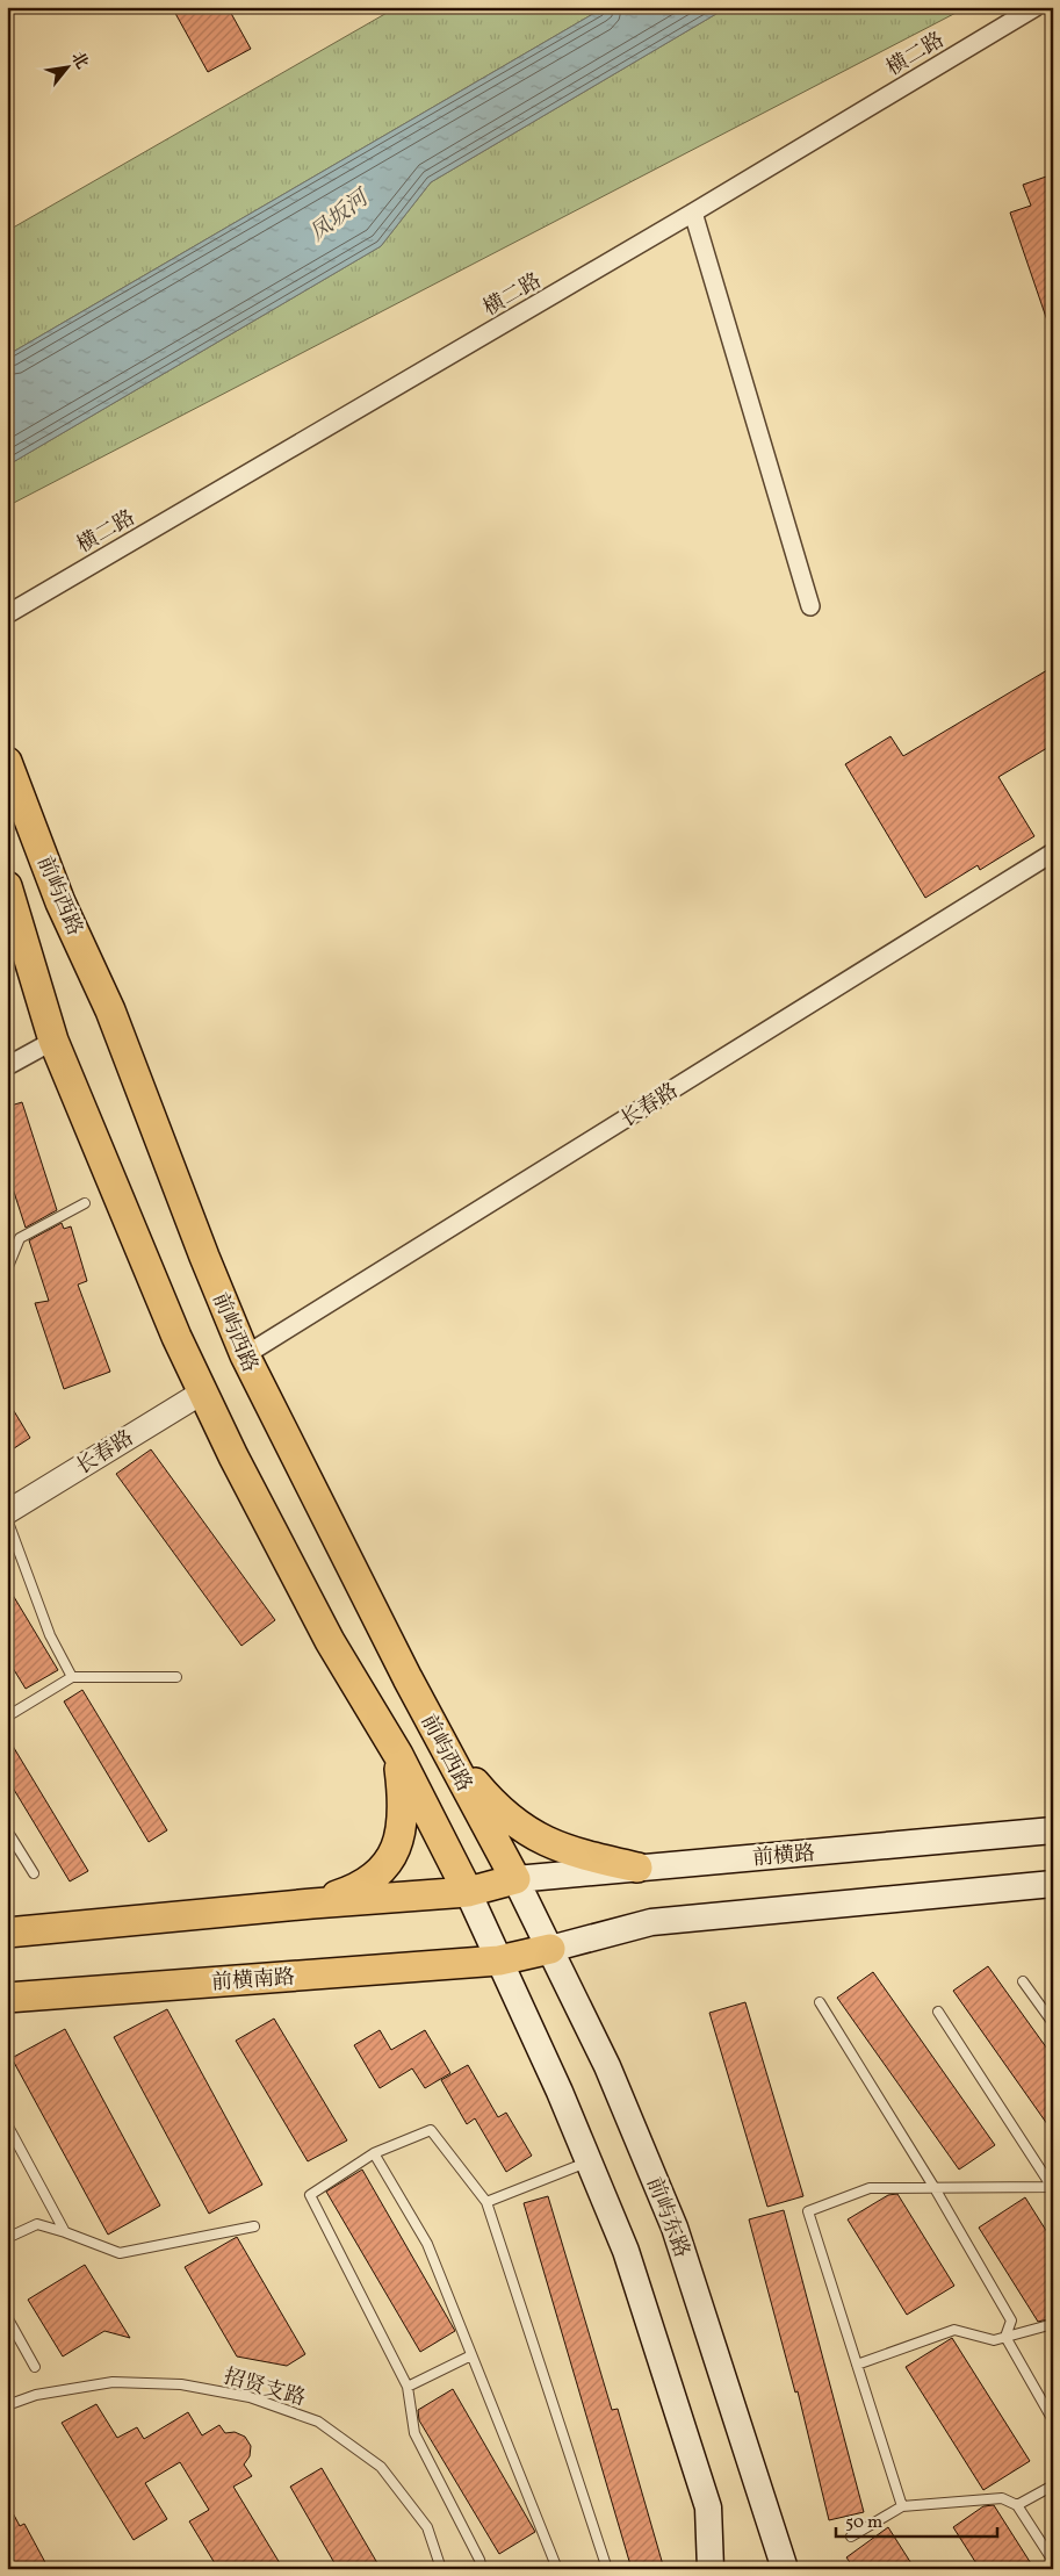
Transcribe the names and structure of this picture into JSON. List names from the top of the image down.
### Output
{
  "streets": {
    "main road": [
      "前屿西路",
      "前横路",
      "前横南路",
      "前屿东路"
    ],
    "street": ["横二路", "长春路"],
    "lane": ["招贤支路"]
  },
  "crossings": [
    ["前屿西路", "长春路"],
    ["前屿西路", "前横路"],
    ["前屿西路", "前屿东路"],
    ["前横路", "前屿东路"],
    ["前横南路", "前屿东路"]
  ],
  "water": ["凤坂河"],
  "scale_bar": "50 m",
  "north": "top right"
}
